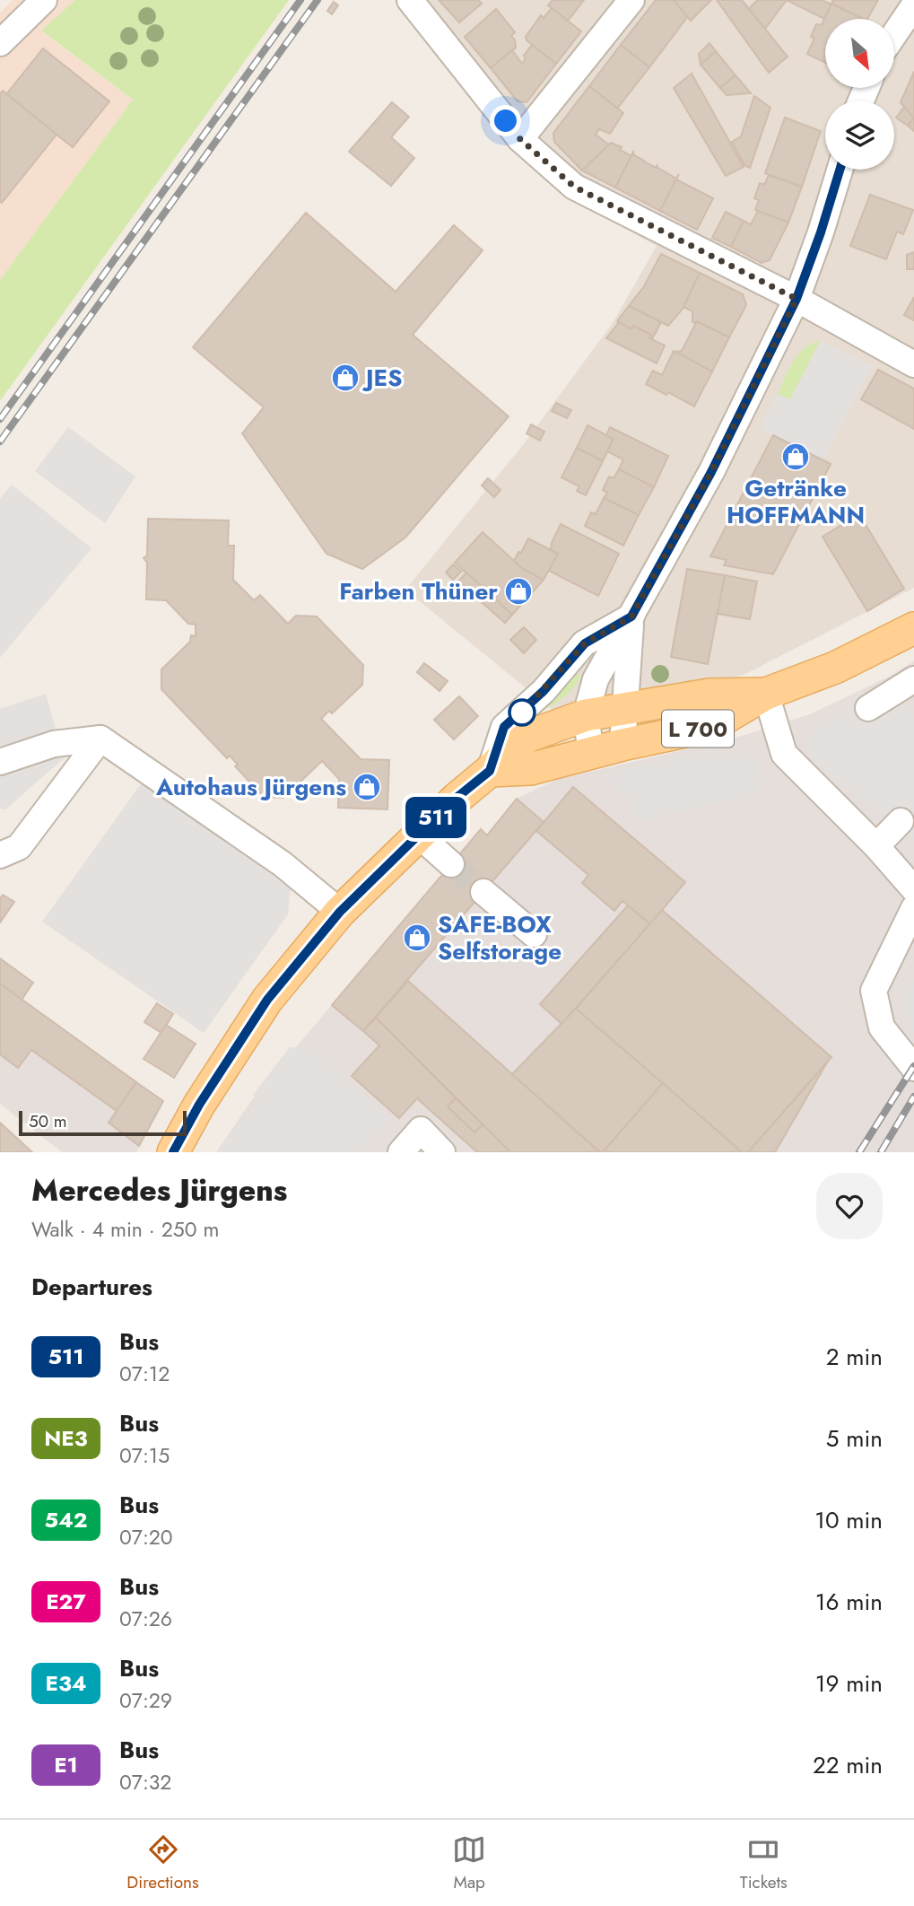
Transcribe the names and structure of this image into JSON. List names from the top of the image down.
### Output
{
  "streets": {
    "main road": ["L 700"]
  },
  "places": {
    "shop": [
      "JES",
      "Getränke HOFFMANN",
      "Farben Thüner",
      "Autohaus Jürgens",
      "SAFE-BOX Selfstorage"
    ]
  },
  "lines": ["bus line 511"],
  "scale_bar": "50 m",
  "north": "bottom right",
  "page": {
    "on_map": "511",
    "scale": "50 m",
    "heading": [
      ["Mercedes Jürgens", "Walk · 4 min · 250 m"],
      "Departures"
    ],
    "list": [
      {
        "mark": "511",
        "name": "Bus",
        "note": "07:12",
        "value": "2 min"
      },
      {
        "mark": "NE3",
        "name": "Bus",
        "note": "07:15",
        "value": "5 min"
      },
      {
        "mark": "542",
        "name": "Bus",
        "note": "07:20",
        "value": "10 min"
      },
      {
        "mark": "E27",
        "name": "Bus",
        "note": "07:26",
        "value": "16 min"
      },
      {
        "mark": "E34",
        "name": "Bus",
        "note": "07:29",
        "value": "19 min"
      },
      {
        "mark": "E1",
        "name": "Bus",
        "note": "07:32",
        "value": "22 min"
      }
    ],
    "tabs": ["Directions", "Map", "Tickets"]
  }
}
